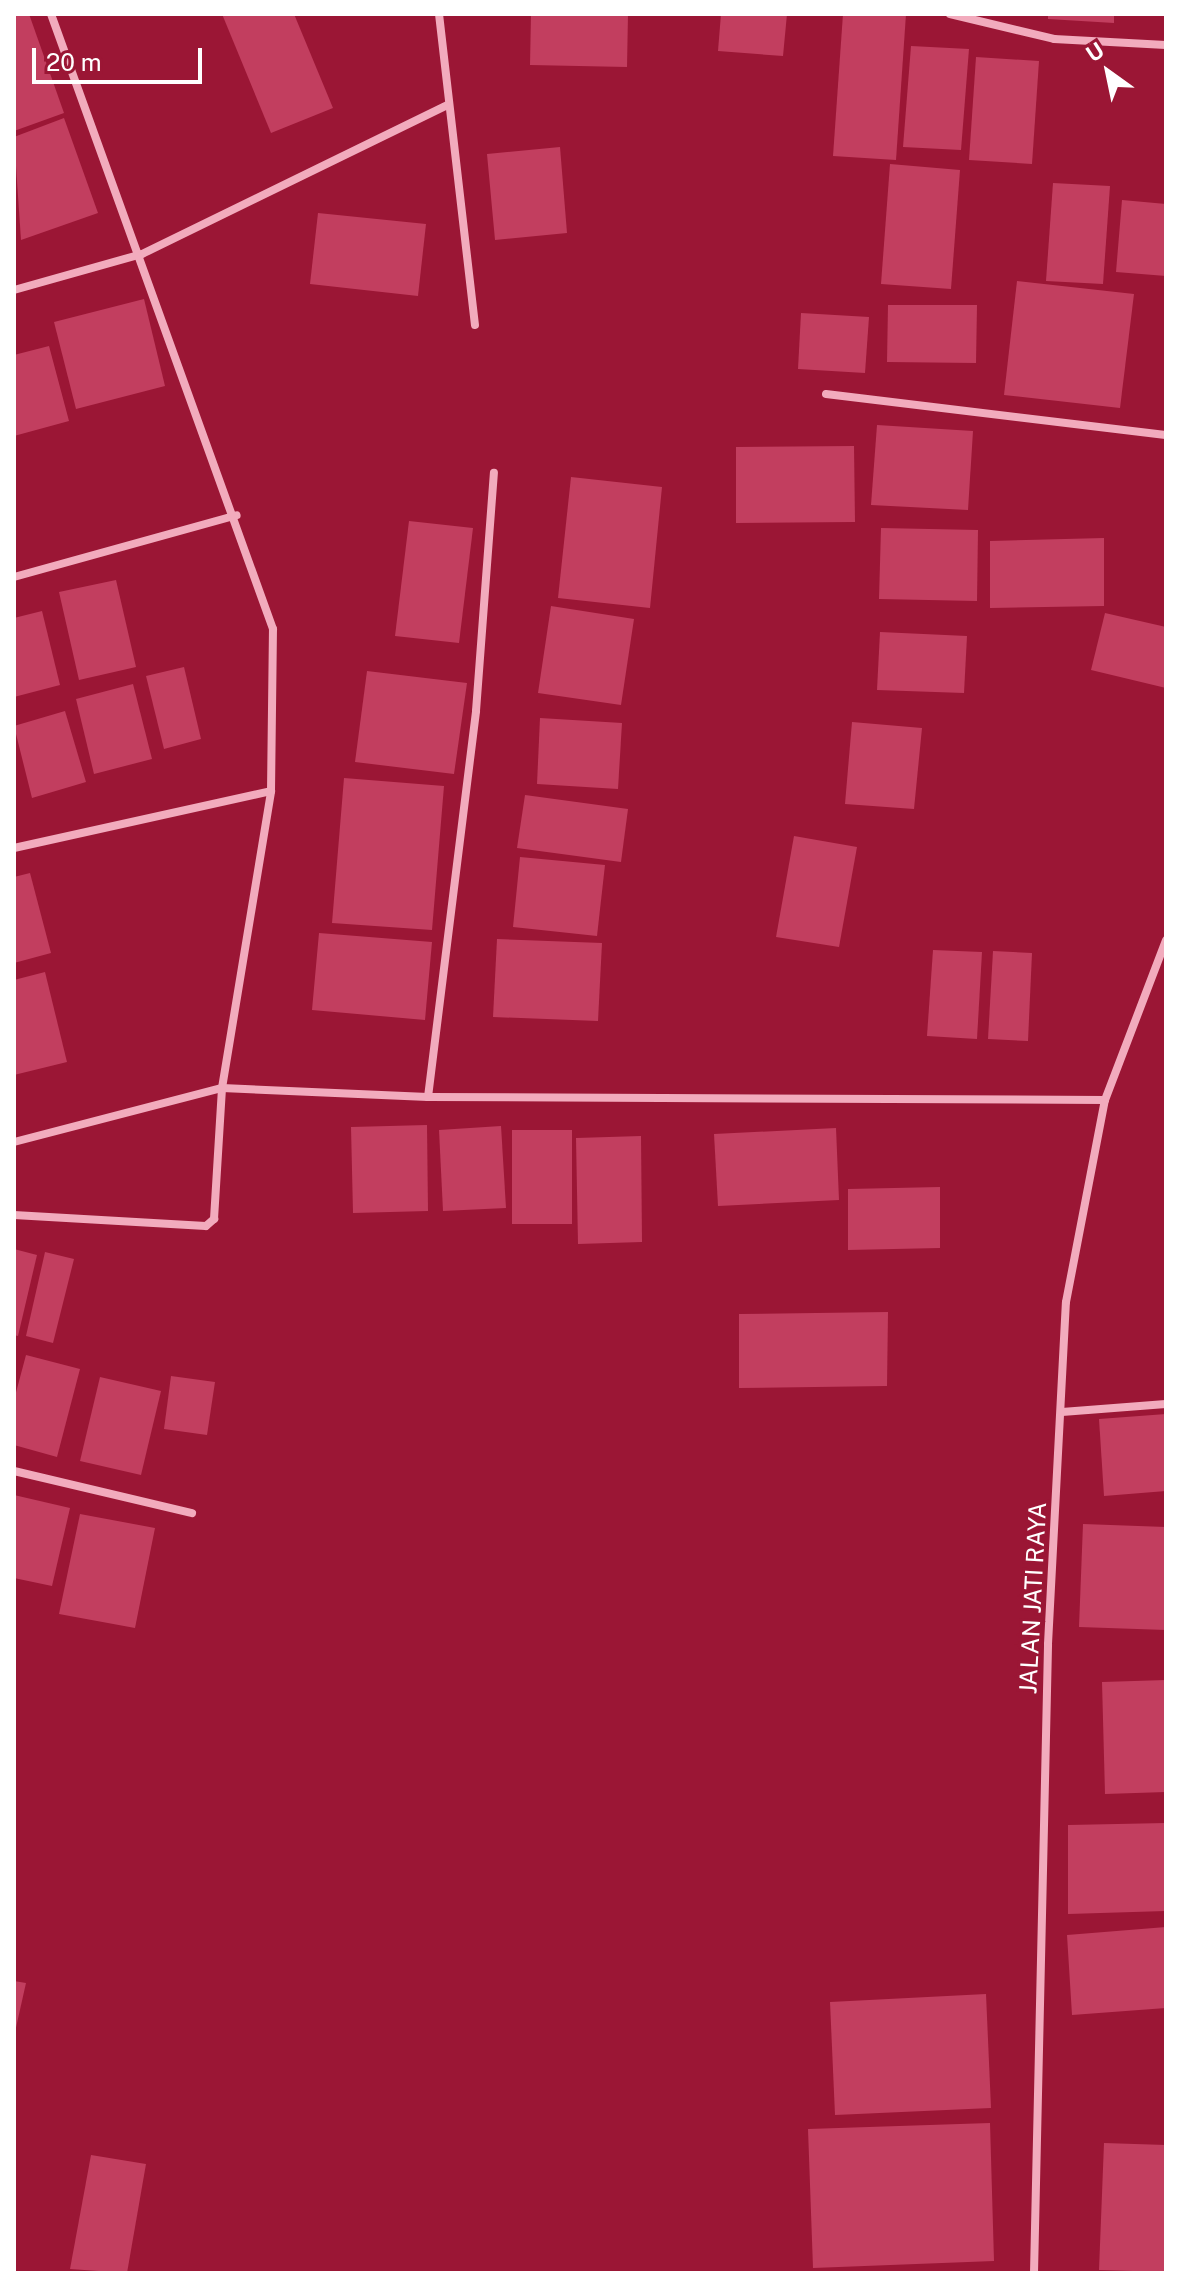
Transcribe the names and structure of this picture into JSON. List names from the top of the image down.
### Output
{
  "streets": {
    "street": ["JALAN JATI RAYA"]
  },
  "scale_bar": "20 m",
  "north": "top left"
}
